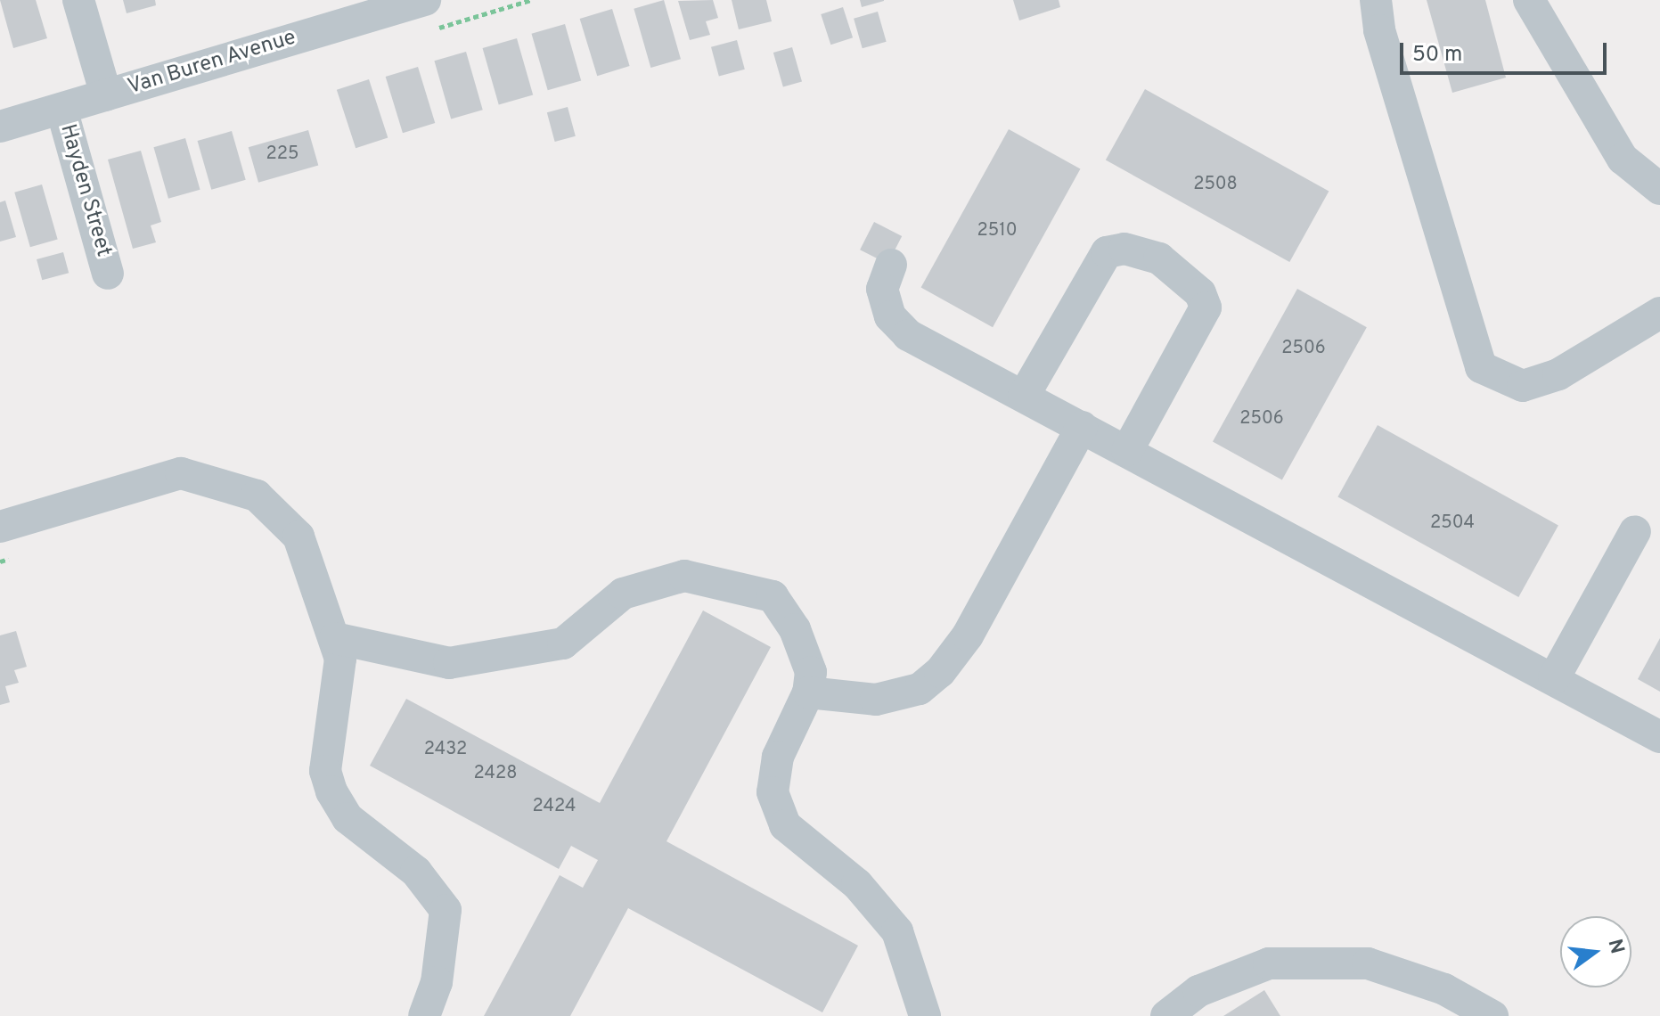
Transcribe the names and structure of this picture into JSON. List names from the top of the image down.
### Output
{
  "streets": {
    "street": ["Van Buren Avenue", "Hayden Street"]
  },
  "crossings": [
    ["Van Buren Avenue", "Hayden Street"]
  ],
  "house_numbers": [
    "225",
    "2508",
    "2510",
    "2506",
    "2506",
    "2504",
    "2432",
    "2428",
    "2424"
  ],
  "scale_bar": "50 m",
  "north": "right"
}
